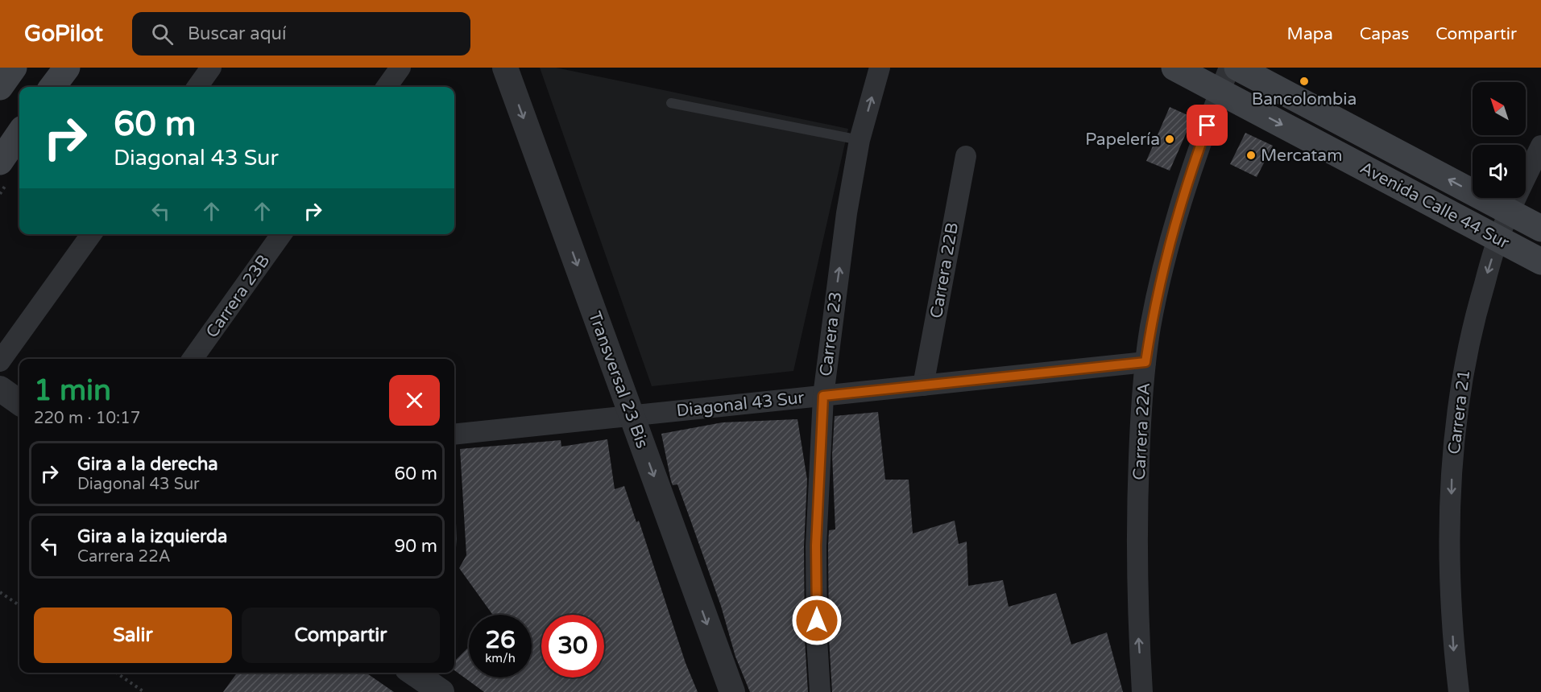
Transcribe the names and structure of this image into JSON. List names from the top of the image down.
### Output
{
  "streets": {
    "main road": ["Avenida Calle 44 Sur"],
    "street": [
      "Carrera 22B",
      "Carrera 23B",
      "Carrera 23",
      "Transversal 23 Bis",
      "Diagonal 43 Sur",
      "Carrera 21",
      "Carrera 22A"
    ]
  },
  "crossings": [
    ["Avenida Calle 44 Sur", "Carrera 21"],
    ["Avenida Calle 44 Sur", "Carrera 22A"],
    ["Carrera 22B", "Diagonal 43 Sur"],
    ["Carrera 23", "Diagonal 43 Sur"],
    ["Transversal 23 Bis", "Diagonal 43 Sur"],
    ["Diagonal 43 Sur", "Carrera 22A"]
  ],
  "one_way": [
    "Carrera 23",
    "Transversal 23 Bis",
    "Carrera 21",
    "Carrera 22A"
  ],
  "places": ["Bancolombia", "Papelería", "Mercatam"],
  "north": "top left",
  "page": {
    "header": "GoPilot",
    "search": "Buscar aquí",
    "nav": ["Mapa", "Capas", "Compartir"],
    "turn": ["60 m", "Diagonal 43 Sur"],
    "heading": ["1 min", "220 m · 10:17"],
    "list": [
      {
        "name": "Gira a la derecha",
        "note": "Diagonal 43 Sur",
        "value": "60 m"
      },
      {
        "name": "Gira a la izquierda",
        "note": "Carrera 22A",
        "value": "90 m"
      }
    ],
    "buttons": ["Salir", "Compartir"],
    "speed": "26 km/h",
    "limit": "30"
  }
}
